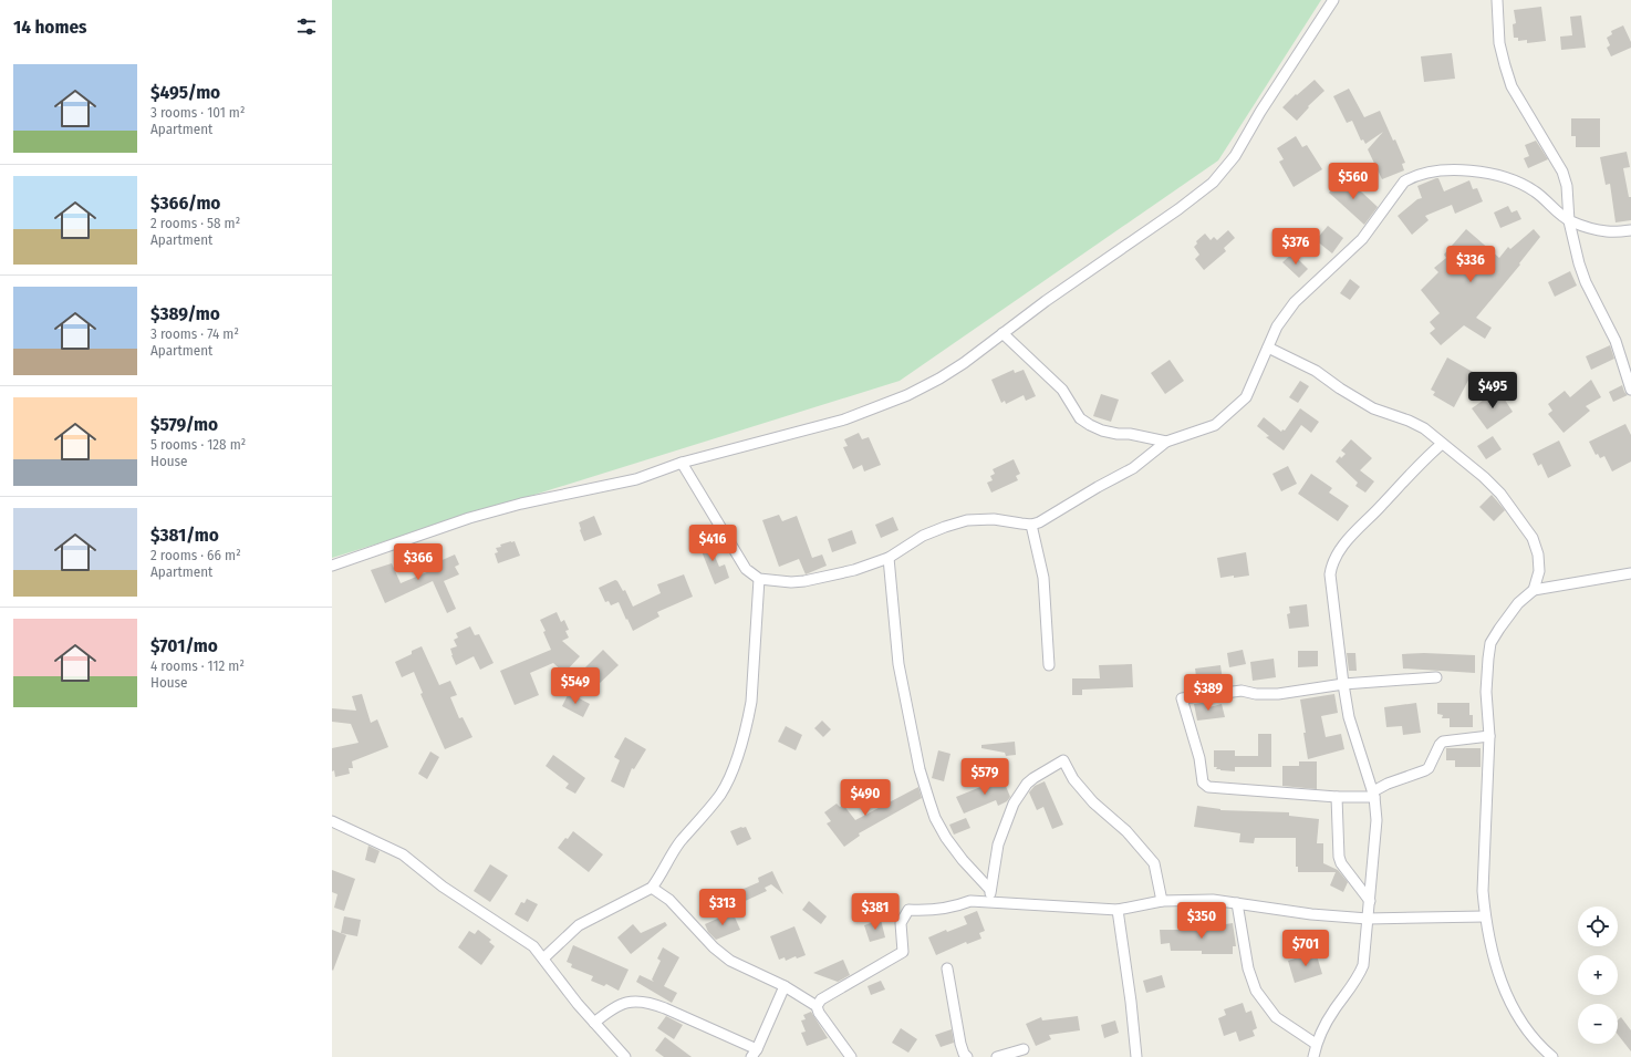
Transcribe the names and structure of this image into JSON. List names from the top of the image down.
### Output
{
  "page": {
    "heading": "14 homes",
    "list": [
      {
        "name": "$495/mo",
        "note": "3 rooms · 101 m² · Apartment"
      },
      {
        "name": "$366/mo",
        "note": "2 rooms · 58 m² · Apartment"
      },
      {
        "name": "$389/mo",
        "note": "3 rooms · 74 m² · Apartment"
      },
      {
        "name": "$579/mo",
        "note": "5 rooms · 128 m² · House"
      },
      {
        "name": "$381/mo",
        "note": "2 rooms · 66 m² · Apartment"
      },
      {
        "name": "$701/mo",
        "note": "4 rooms · 112 m² · House"
      }
    ],
    "price": [
      "$560",
      "$376",
      "$336",
      "$495",
      "$416",
      "$366",
      "$549",
      "$389",
      "$579",
      "$490",
      "$313",
      "$381",
      "$350",
      "$701"
    ],
    "map_buttons": ["+", "−"]
  }
}
